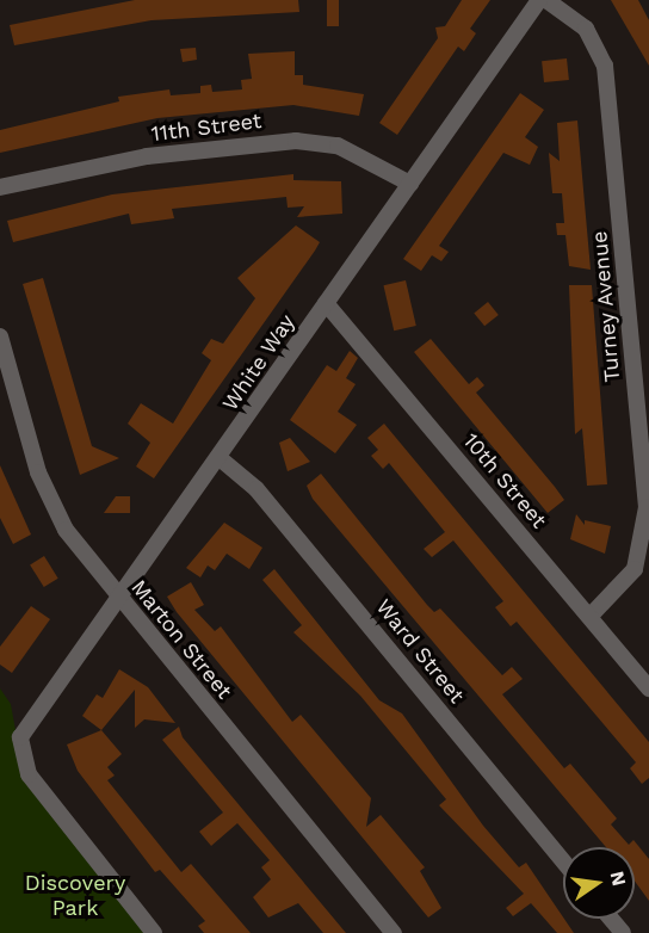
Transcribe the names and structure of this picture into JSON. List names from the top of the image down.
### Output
{
  "streets": {
    "street": [
      "11th Street",
      "Turney Avenue",
      "White Way",
      "10th Street",
      "Marton Street",
      "Ward Street"
    ]
  },
  "crossings": [
    ["11th Street", "White Way"],
    ["Turney Avenue", "10th Street"],
    ["White Way", "10th Street"],
    ["White Way", "Marton Street"],
    ["White Way", "Ward Street"]
  ],
  "parks": ["Discovery Park"],
  "north": "right"
}
